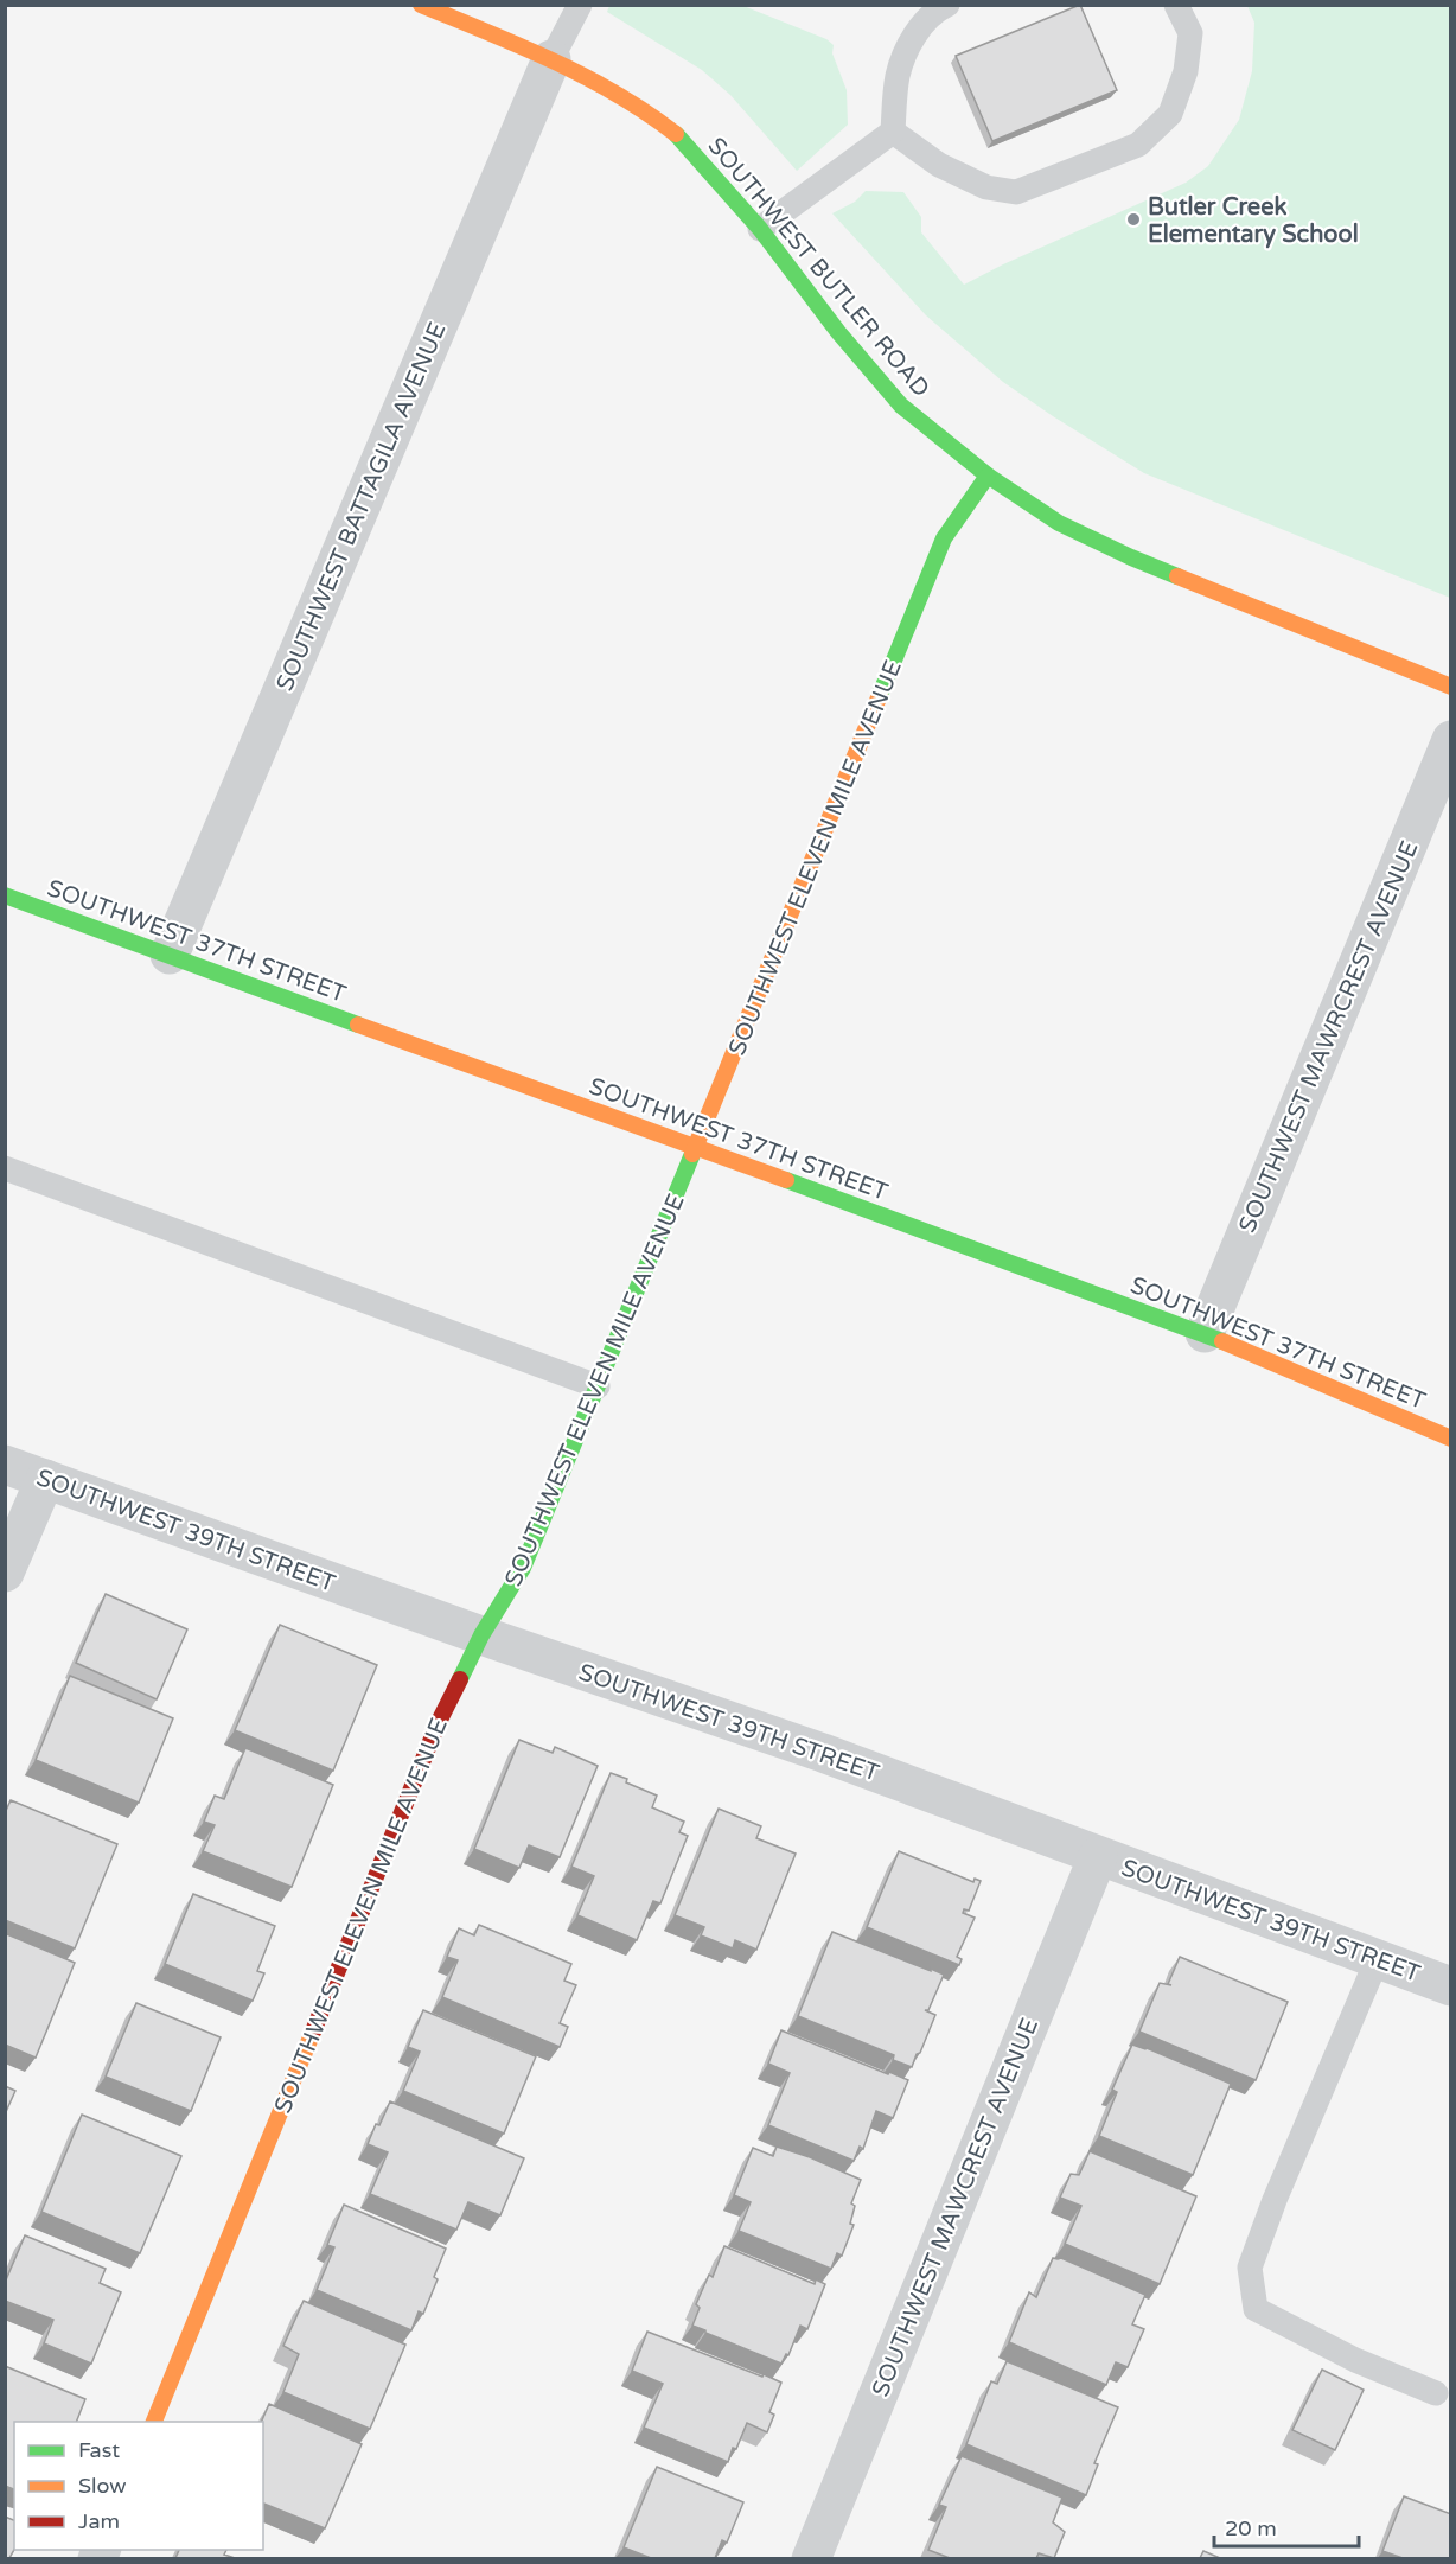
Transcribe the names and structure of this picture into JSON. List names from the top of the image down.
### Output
{
  "streets": {
    "street": [
      "SOUTHWEST BUTLER ROAD",
      "SOUTHWEST BATTAGILA AVENUE",
      "SOUTHWEST ELEVEN MILE AVENUE",
      "SOUTHWEST 37TH STREET",
      "SOUTHWEST MAWRCREST AVENUE",
      "SOUTHWEST 39TH STREET",
      "SOUTHWEST MAWCREST AVENUE"
    ]
  },
  "crossings": [
    ["SOUTHWEST BUTLER ROAD", "SOUTHWEST BATTAGILA AVENUE"],
    ["SOUTHWEST BUTLER ROAD", "SOUTHWEST ELEVEN MILE AVENUE"],
    ["SOUTHWEST BATTAGILA AVENUE", "SOUTHWEST 37TH STREET"],
    ["SOUTHWEST ELEVEN MILE AVENUE", "SOUTHWEST 37TH STREET"],
    ["SOUTHWEST ELEVEN MILE AVENUE", "SOUTHWEST 39TH STREET"],
    ["SOUTHWEST 37TH STREET", "SOUTHWEST MAWRCREST AVENUE"],
    ["SOUTHWEST 39TH STREET", "SOUTHWEST MAWCREST AVENUE"]
  ],
  "places": ["Butler Creek Elementary School"],
  "legend": ["Fast", "Slow", "Jam"],
  "scale_bar": "20 m"
}
